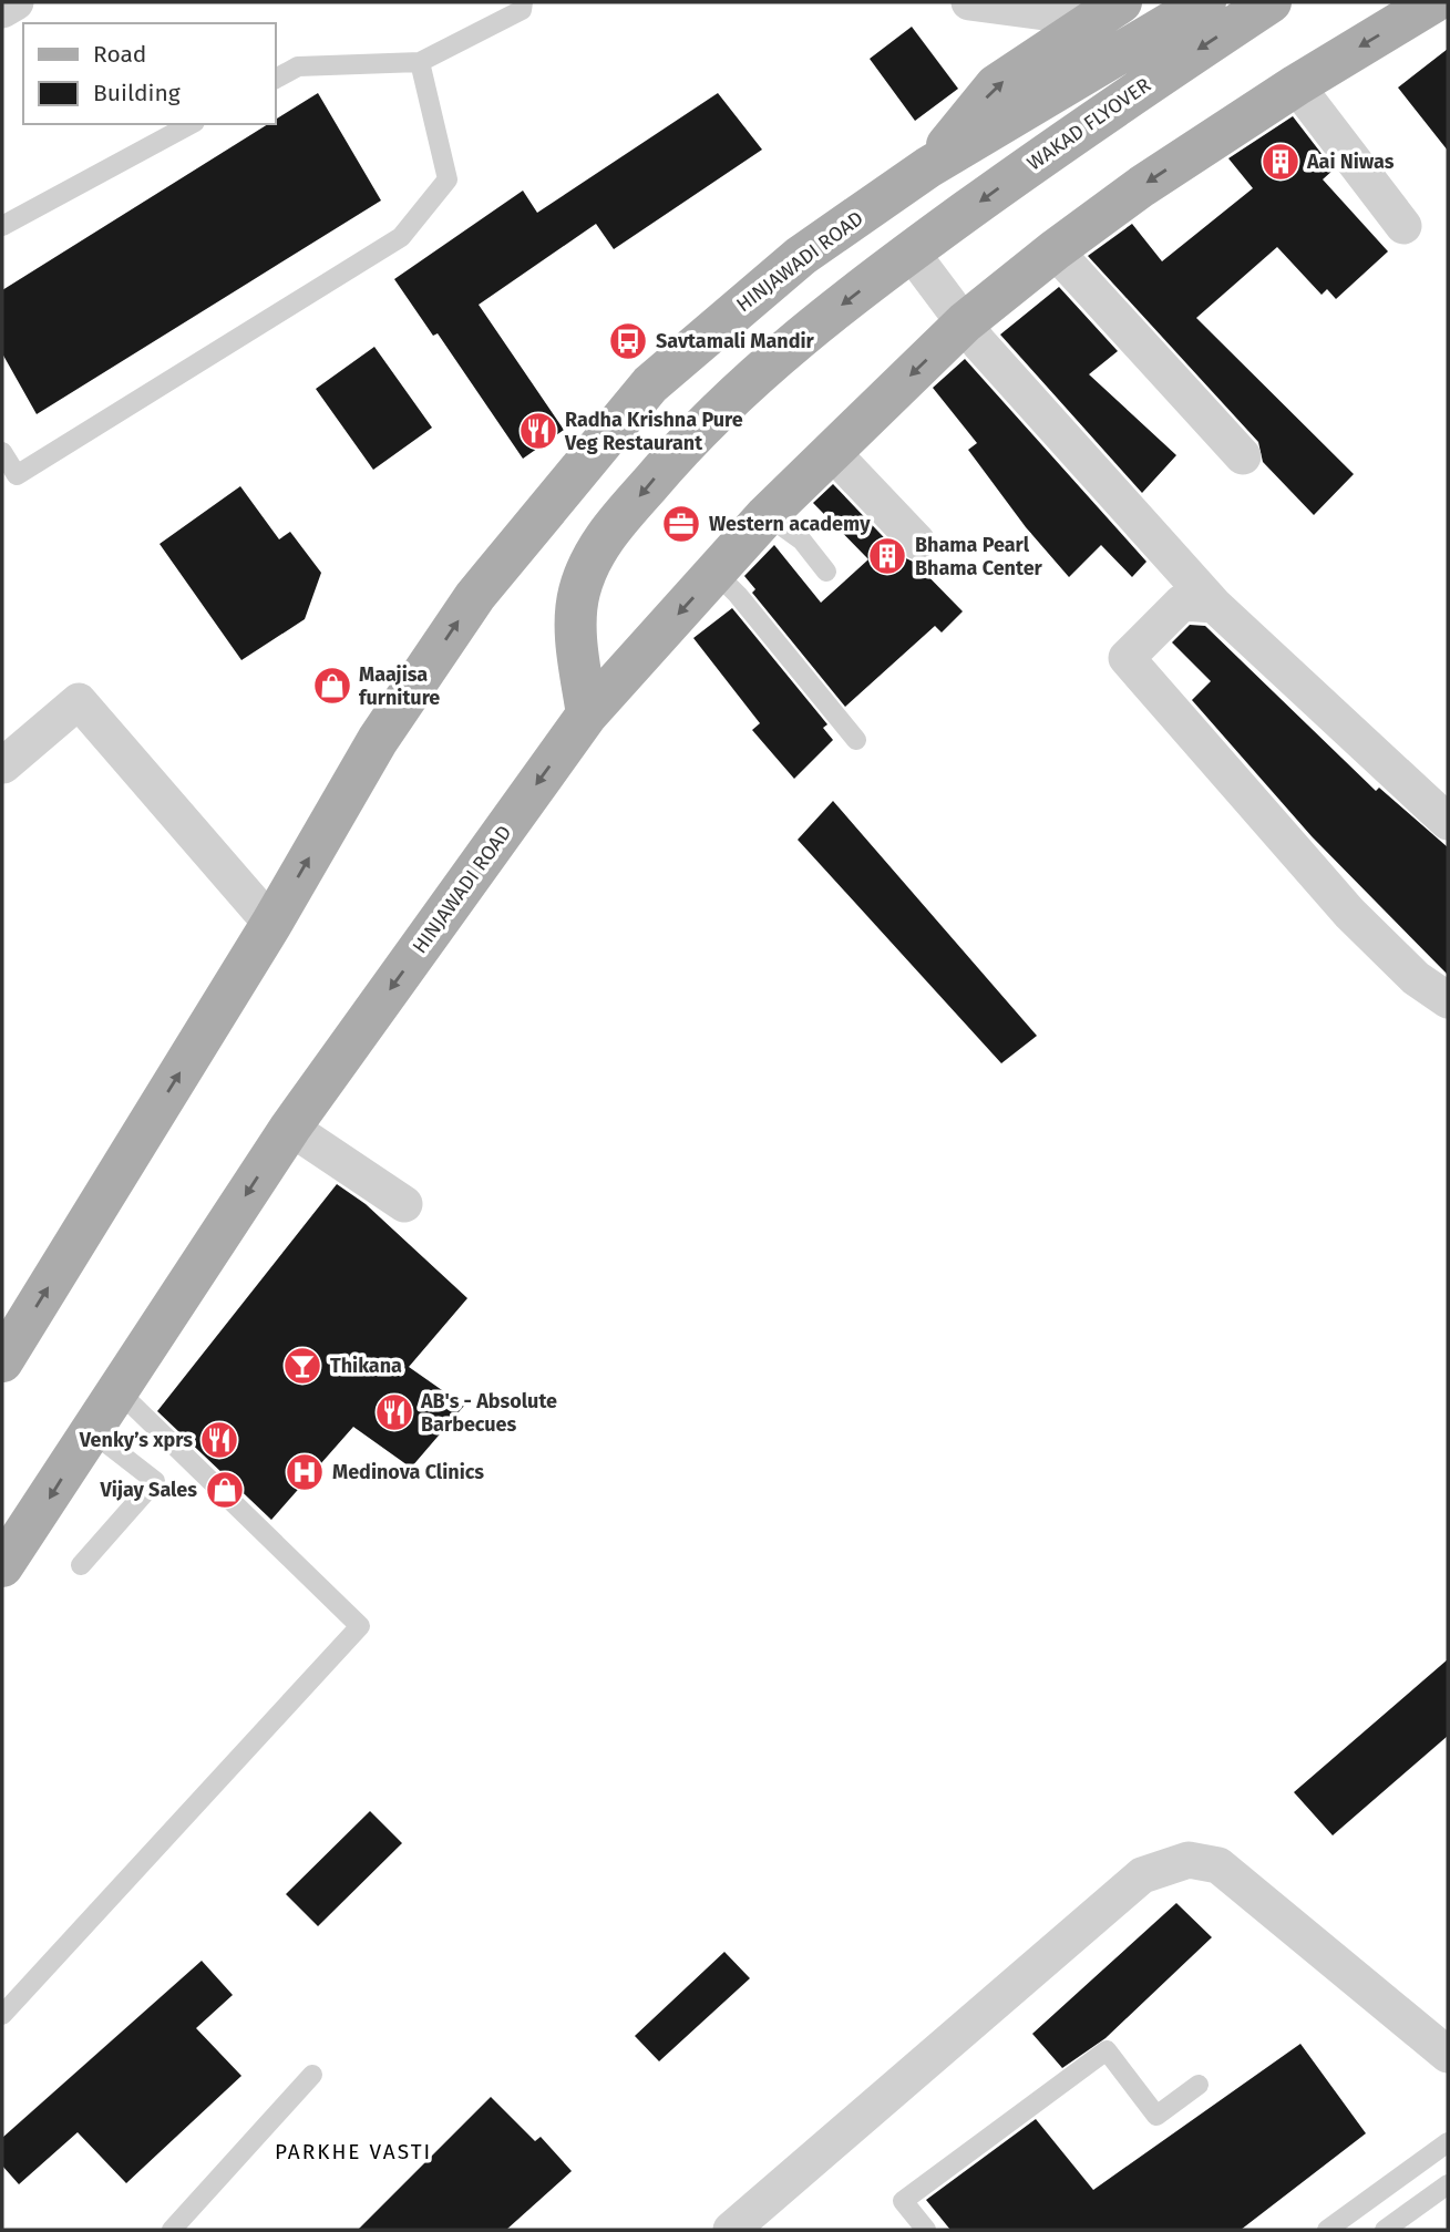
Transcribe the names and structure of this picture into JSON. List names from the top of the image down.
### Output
{
  "streets": {
    "main road": ["WAKAD FLYOVER", "HINJAWADI ROAD"]
  },
  "crossings": [
    ["WAKAD FLYOVER", "HINJAWADI ROAD"]
  ],
  "districts": ["PARKHE VASTI"],
  "places": {
    "building": ["Aai Niwas", "Bhama Pearl Bhama Center"],
    "bus stop": ["Savtamali Mandir"],
    "restaurant": ["Radha Krishna Pure Veg Restaurant", "AB's - Absolute Barbecues", "Venky’s xprs"],
    "office": ["Western academy"],
    "shop": ["Maajisa furniture", "Vijay Sales"],
    "bar": ["Thikana"],
    "hospital": ["Medinova Clinics"]
  },
  "legend": ["Road", "Building"]
}
